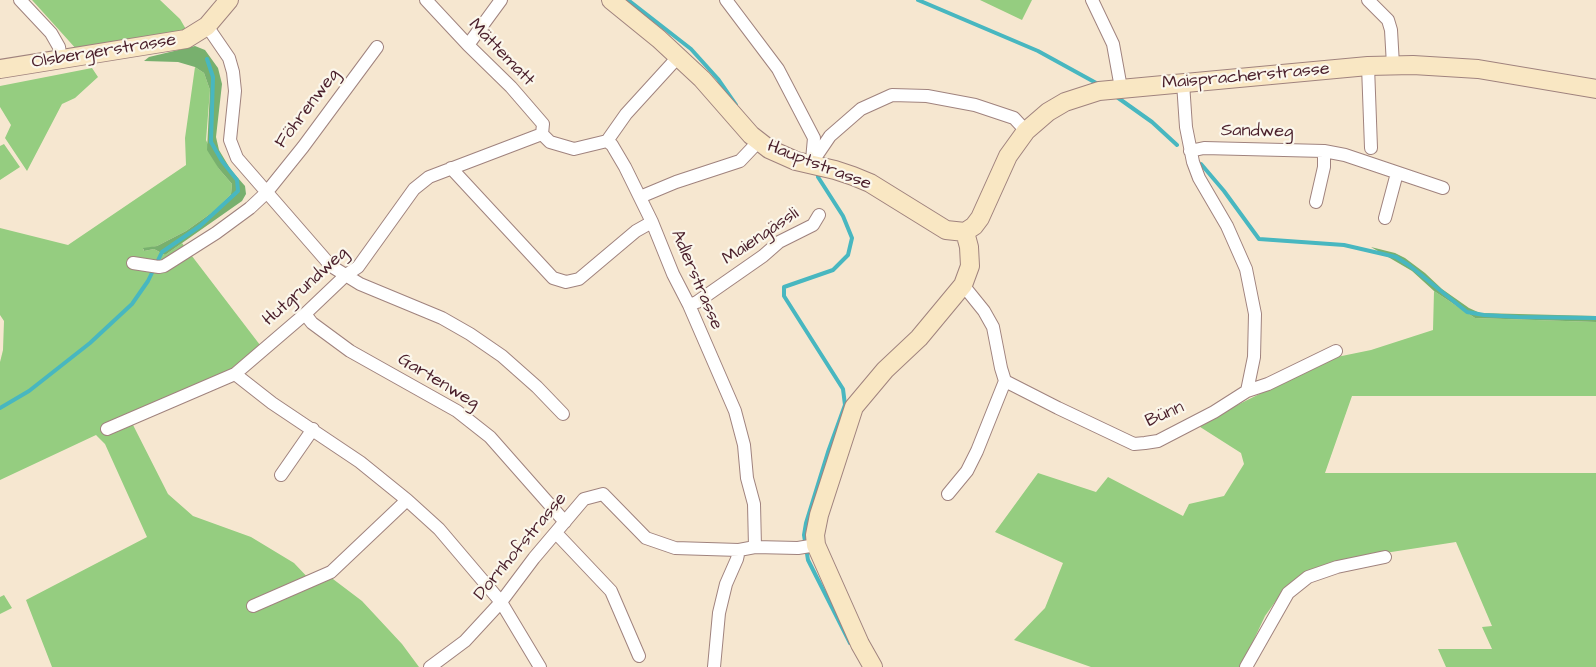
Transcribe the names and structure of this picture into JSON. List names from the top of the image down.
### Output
{
  "streets": {
    "main road": ["Olsbergerstrasse", "Maispracherstrasse", "Hauptstrasse"],
    "street": [
      "Mättematt",
      "Föhrenweg",
      "Sandweg",
      "Maiengässli",
      "Adlerstrasse",
      "Hutgrundweg",
      "Gartenweg",
      "Bünn",
      "Dornhofstrasse"
    ]
  },
  "crossings": [
    ["Mättematt", "Hutgrundweg"],
    ["Maispracherstrasse", "Hauptstrasse"],
    ["Maiengässli", "Adlerstrasse"],
    ["Adlerstrasse", "Dornhofstrasse"],
    ["Hutgrundweg", "Gartenweg"],
    ["Gartenweg", "Dornhofstrasse"]
  ]
}
